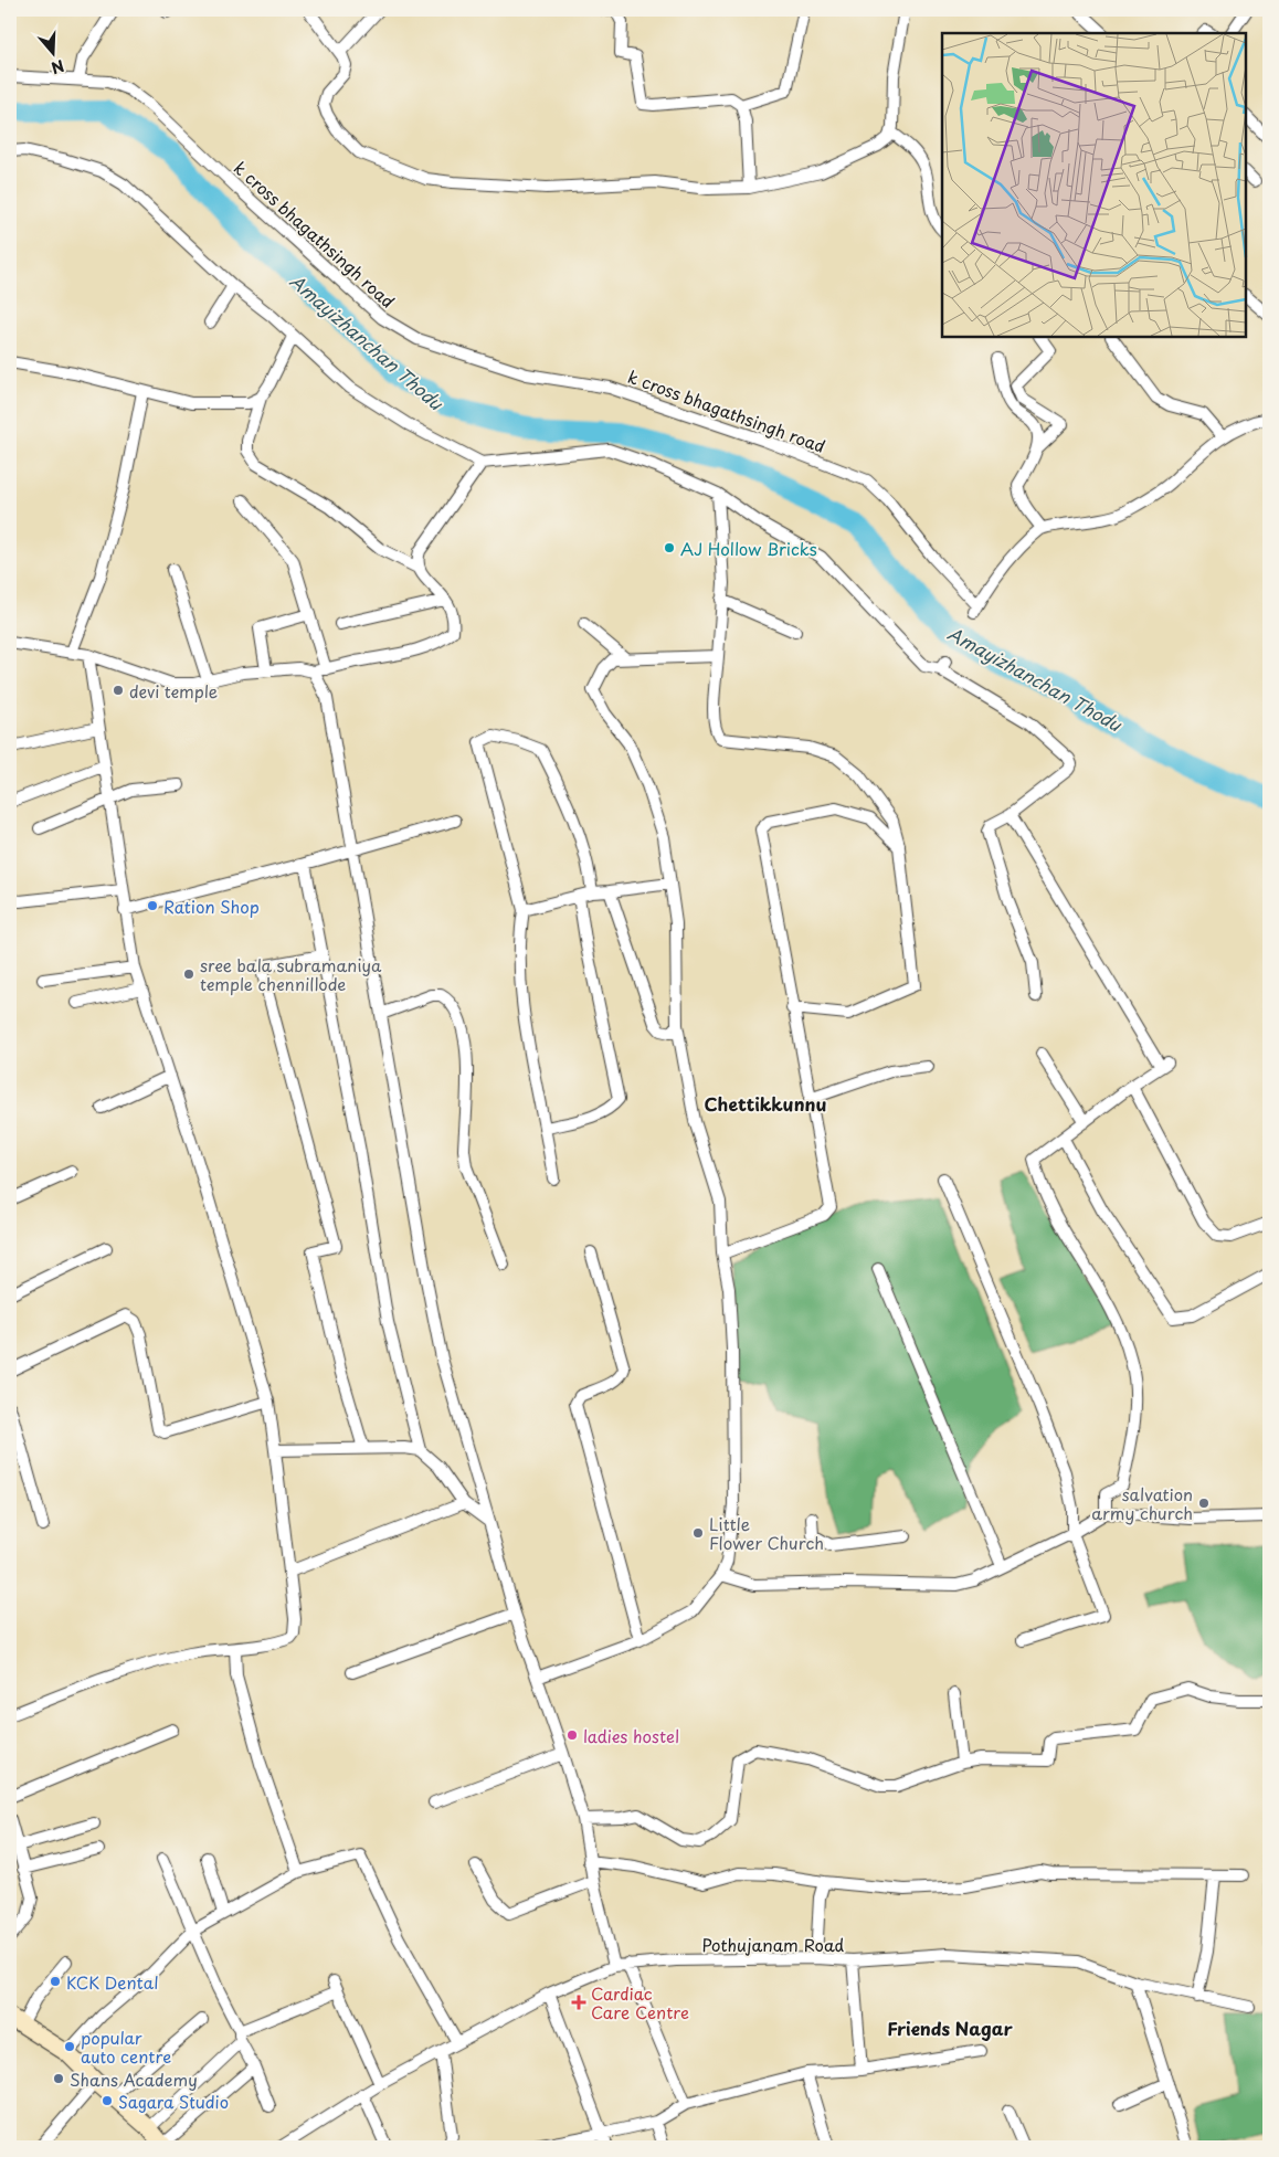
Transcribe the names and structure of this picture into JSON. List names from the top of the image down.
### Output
{
  "streets": {
    "street": ["k cross bhagathsingh road", "Pothujanam Road"]
  },
  "districts": ["Chettikkunnu", "Friends Nagar"],
  "water": ["Amayizhanchan Thodu"],
  "places": {
    "other": [
      "AJ Hollow Bricks",
      "devi temple",
      "Ration Shop",
      "sree bala subramaniya temple chennillode",
      "salvation army church",
      "Little Flower Church",
      "ladies hostel",
      "KCK Dental",
      "popular auto centre",
      "Shans Academy",
      "Sagara Studio"
    ],
    "health": ["Cardiac Care Centre"]
  },
  "north": "bottom"
}
